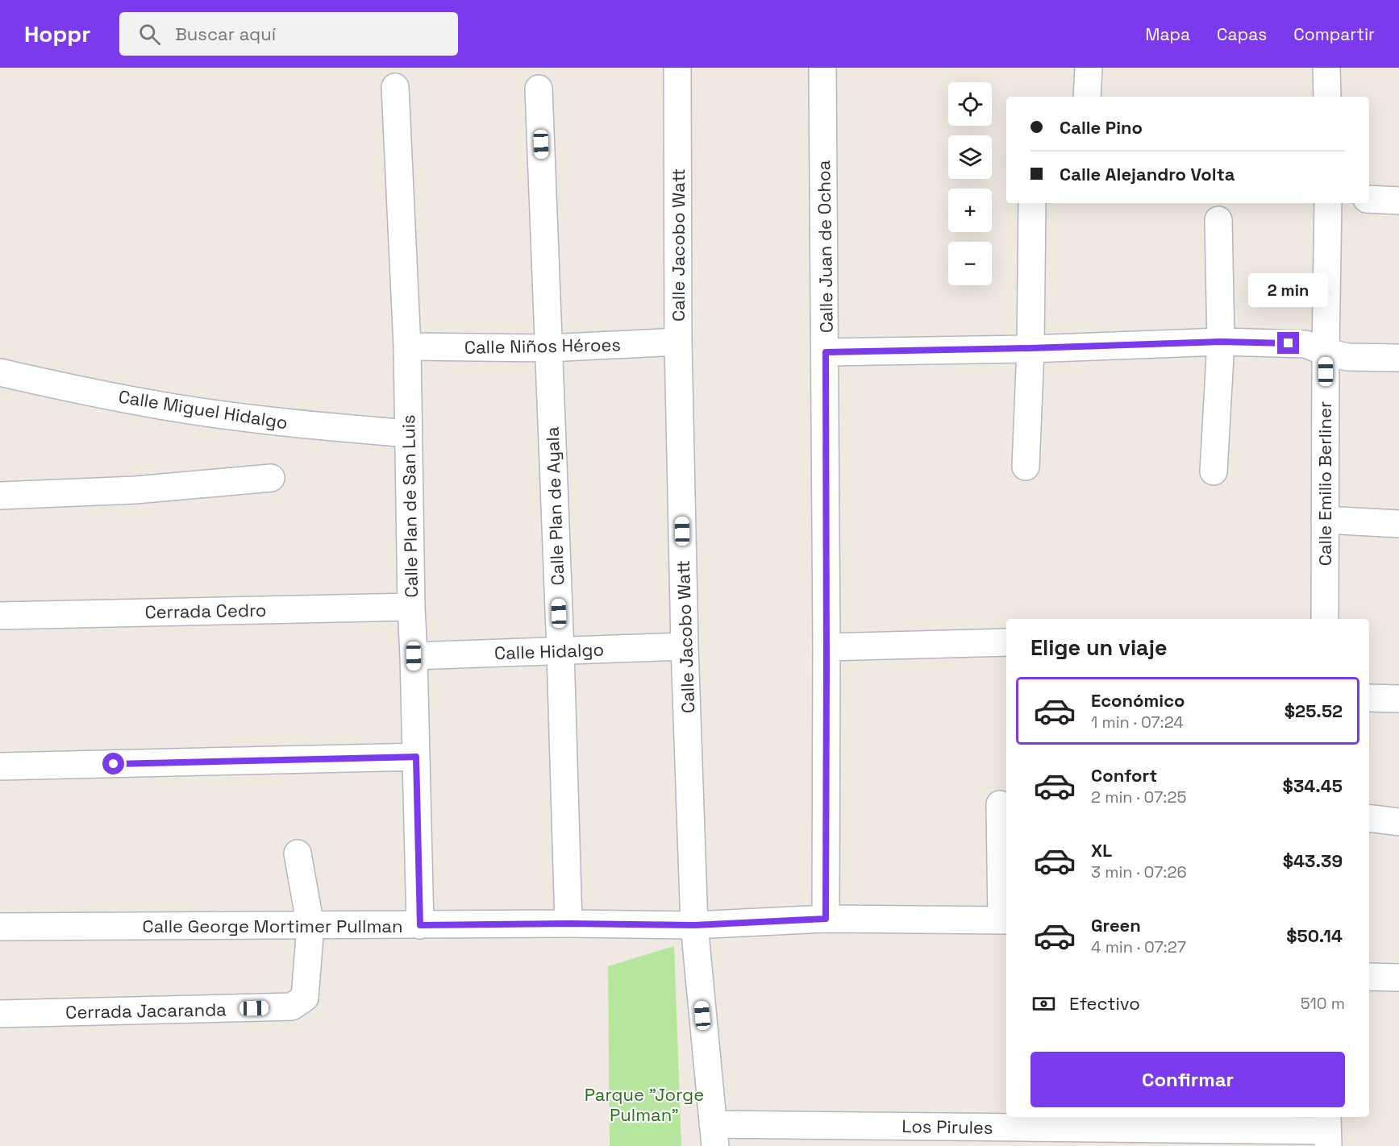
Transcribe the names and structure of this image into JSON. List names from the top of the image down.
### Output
{
  "streets": {
    "street": [
      "Calle Jacobo Watt",
      "Calle Juan de Ochoa",
      "Calle Niños Héroes",
      "Calle Miguel Hidalgo",
      "Calle Emilio Berliner",
      "Calle Plan de San Luis",
      "Calle Plan de Ayala",
      "Cerrada Cedro",
      "Calle Hidalgo",
      "Calle George Mortimer Pullman",
      "Cerrada Jacaranda",
      "Los Pirules"
    ]
  },
  "crossings": [
    ["Calle Jacobo Watt", "Calle Niños Héroes"],
    ["Calle Jacobo Watt", "Calle Hidalgo"],
    ["Calle Jacobo Watt", "Calle George Mortimer Pullman"],
    ["Calle Jacobo Watt", "Los Pirules"],
    ["Calle Juan de Ochoa", "Calle George Mortimer Pullman"],
    ["Calle Niños Héroes", "Calle Plan de San Luis"],
    ["Calle Niños Héroes", "Calle Plan de Ayala"],
    ["Calle Miguel Hidalgo", "Calle Plan de San Luis"],
    ["Calle Plan de San Luis", "Cerrada Cedro"],
    ["Calle Plan de San Luis", "Calle Hidalgo"],
    ["Calle Plan de San Luis", "Calle George Mortimer Pullman"],
    ["Calle Plan de Ayala", "Calle Hidalgo"],
    ["Calle Plan de Ayala", "Calle George Mortimer Pullman"],
    ["Calle George Mortimer Pullman", "Cerrada Jacaranda"]
  ],
  "parks": ["Parque \"Jorge Pulman\""],
  "page": {
    "header": "Hoppr",
    "search": "Buscar aquí",
    "nav": ["Mapa", "Capas", "Compartir"],
    "map_buttons": ["+", "−"],
    "banner": ["Calle Pino", "Calle Alejandro Volta"],
    "bubble": "2 min",
    "heading": "Elige un viaje",
    "list": [
      {
        "name": "Económico",
        "note": "1 min · 07:24",
        "value": "$25.52"
      },
      {
        "name": "Confort",
        "note": "2 min · 07:25",
        "value": "$34.45"
      },
      {
        "name": "XL",
        "note": "3 min · 07:26",
        "value": "$43.39"
      },
      {
        "name": "Green",
        "note": "4 min · 07:27",
        "value": "$50.14"
      }
    ],
    "pay": ["Efectivo", "510 m"],
    "buttons": "Confirmar"
  }
}
